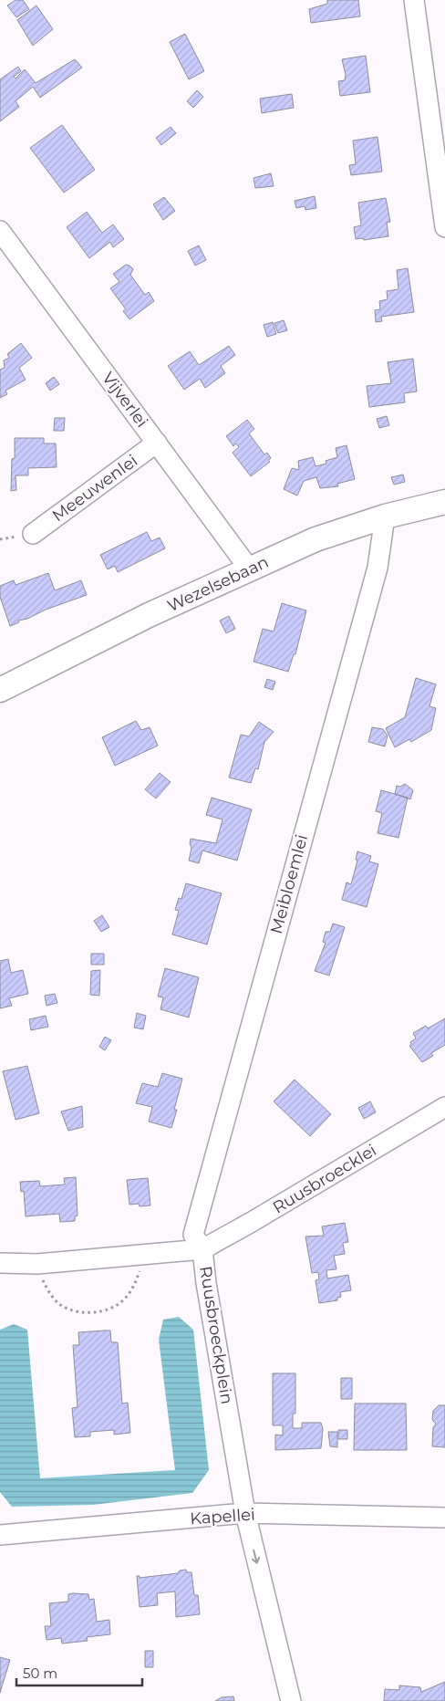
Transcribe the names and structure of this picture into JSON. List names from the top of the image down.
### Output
{
  "streets": {
    "street": [
      "Vijverlei",
      "Meeuwenlei",
      "Wezelsebaan",
      "Meibloemlei",
      "Ruusbroecklei",
      "Ruusbroeckplein",
      "Kapellei"
    ]
  },
  "crossings": [
    ["Vijverlei", "Meeuwenlei"],
    ["Vijverlei", "Wezelsebaan"],
    ["Wezelsebaan", "Meibloemlei"],
    ["Meibloemlei", "Ruusbroecklei"],
    ["Meibloemlei", "Ruusbroeckplein"],
    ["Ruusbroecklei", "Ruusbroeckplein"],
    ["Ruusbroeckplein", "Kapellei"]
  ],
  "scale_bar": "50 m"
}
